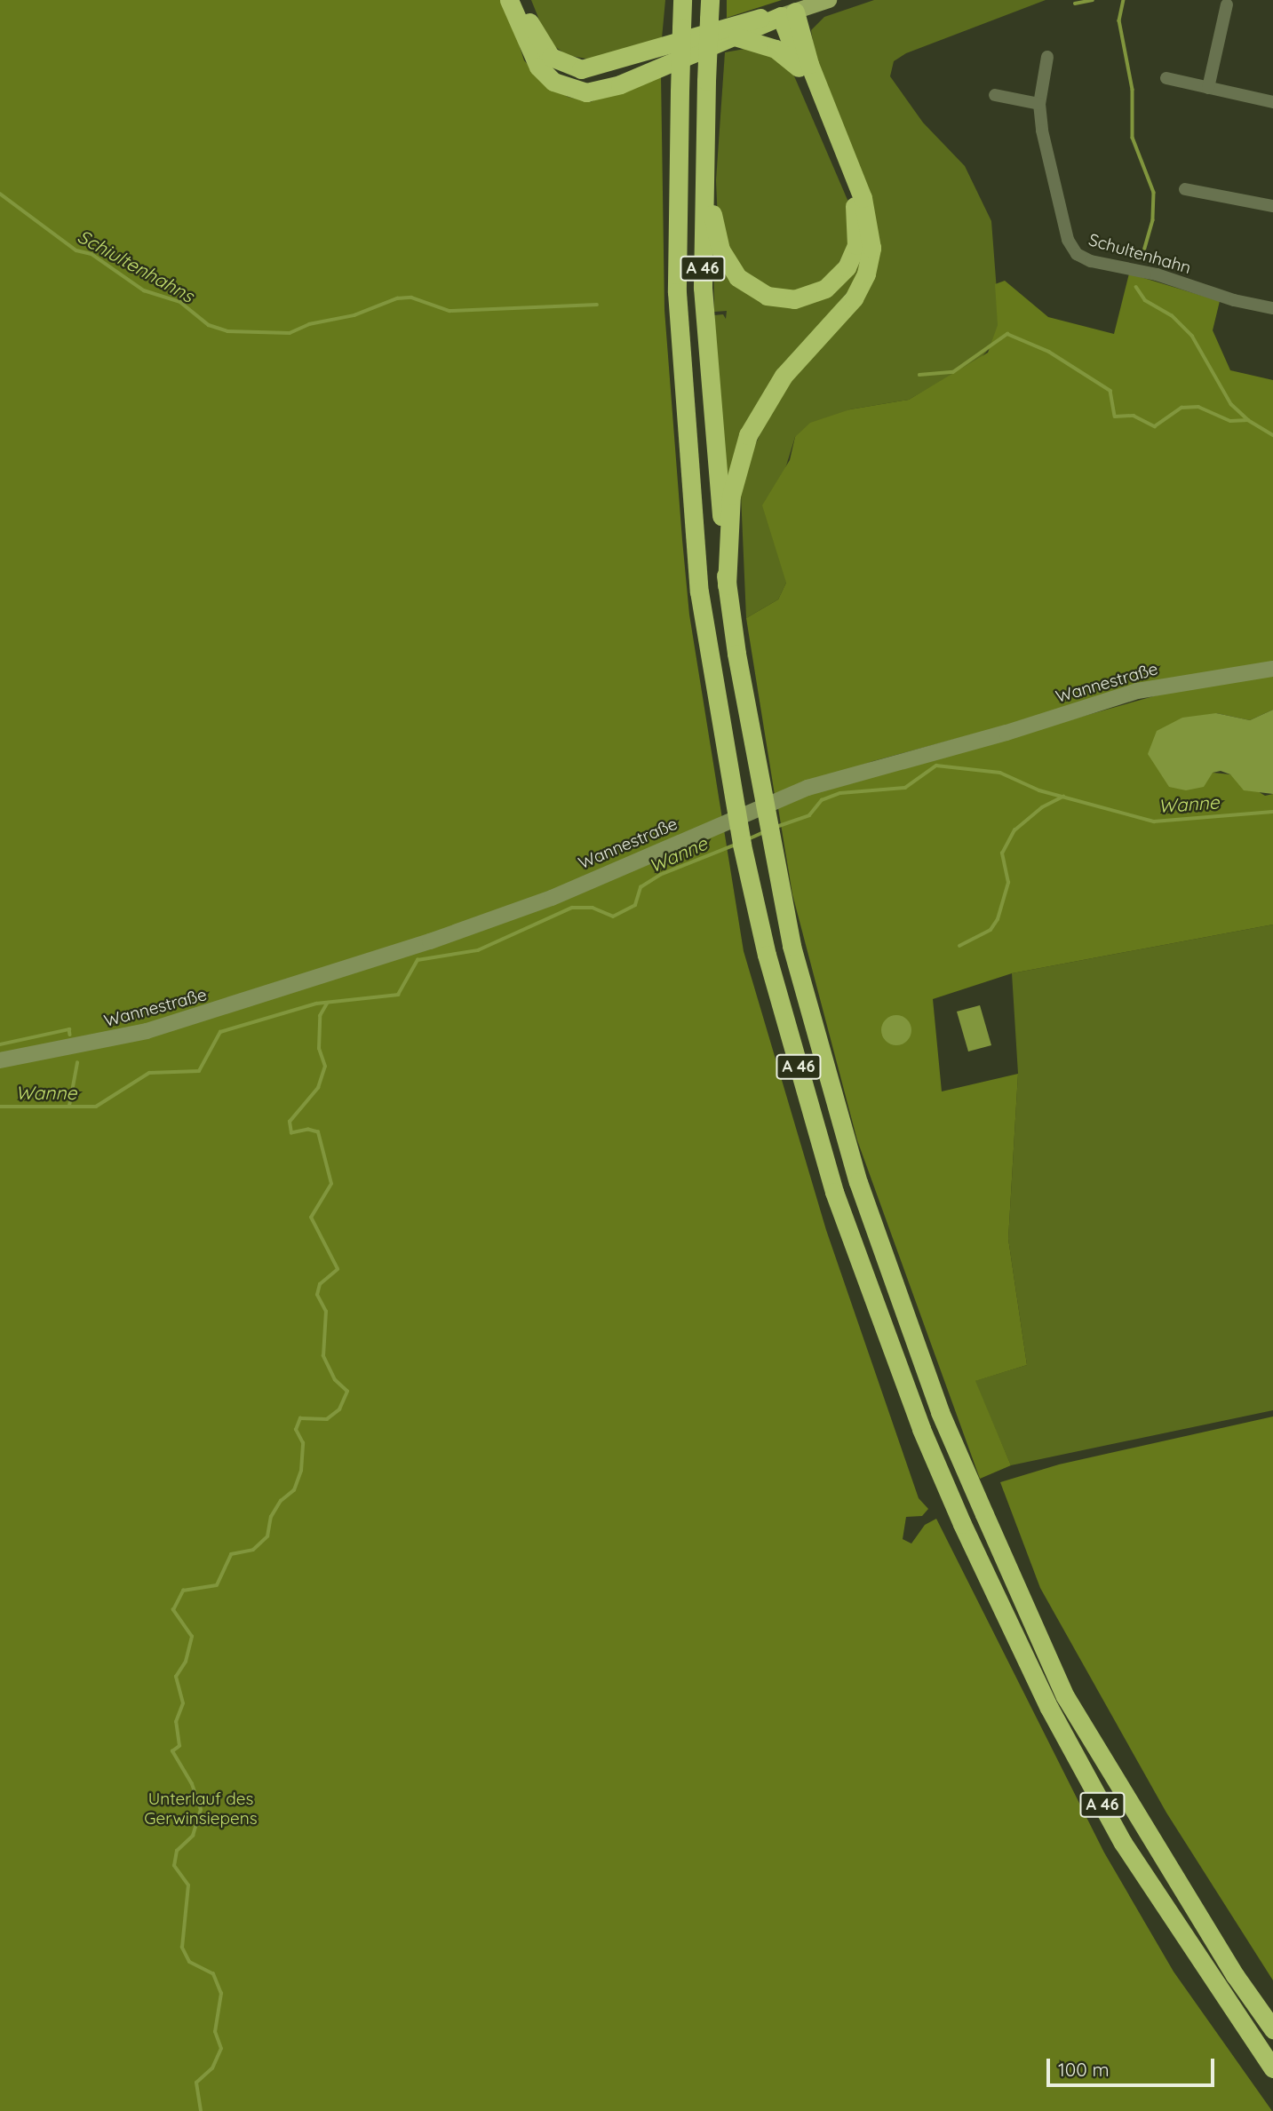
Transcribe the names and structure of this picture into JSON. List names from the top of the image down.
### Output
{
  "streets": {
    "highway": ["A 46"],
    "street": ["Schultenhahn", "Wannestraße"]
  },
  "water": ["Schiultenhahns", "Wanne"],
  "parks": ["Unterlauf des Gerwinsiepens"],
  "scale_bar": "100 m"
}
